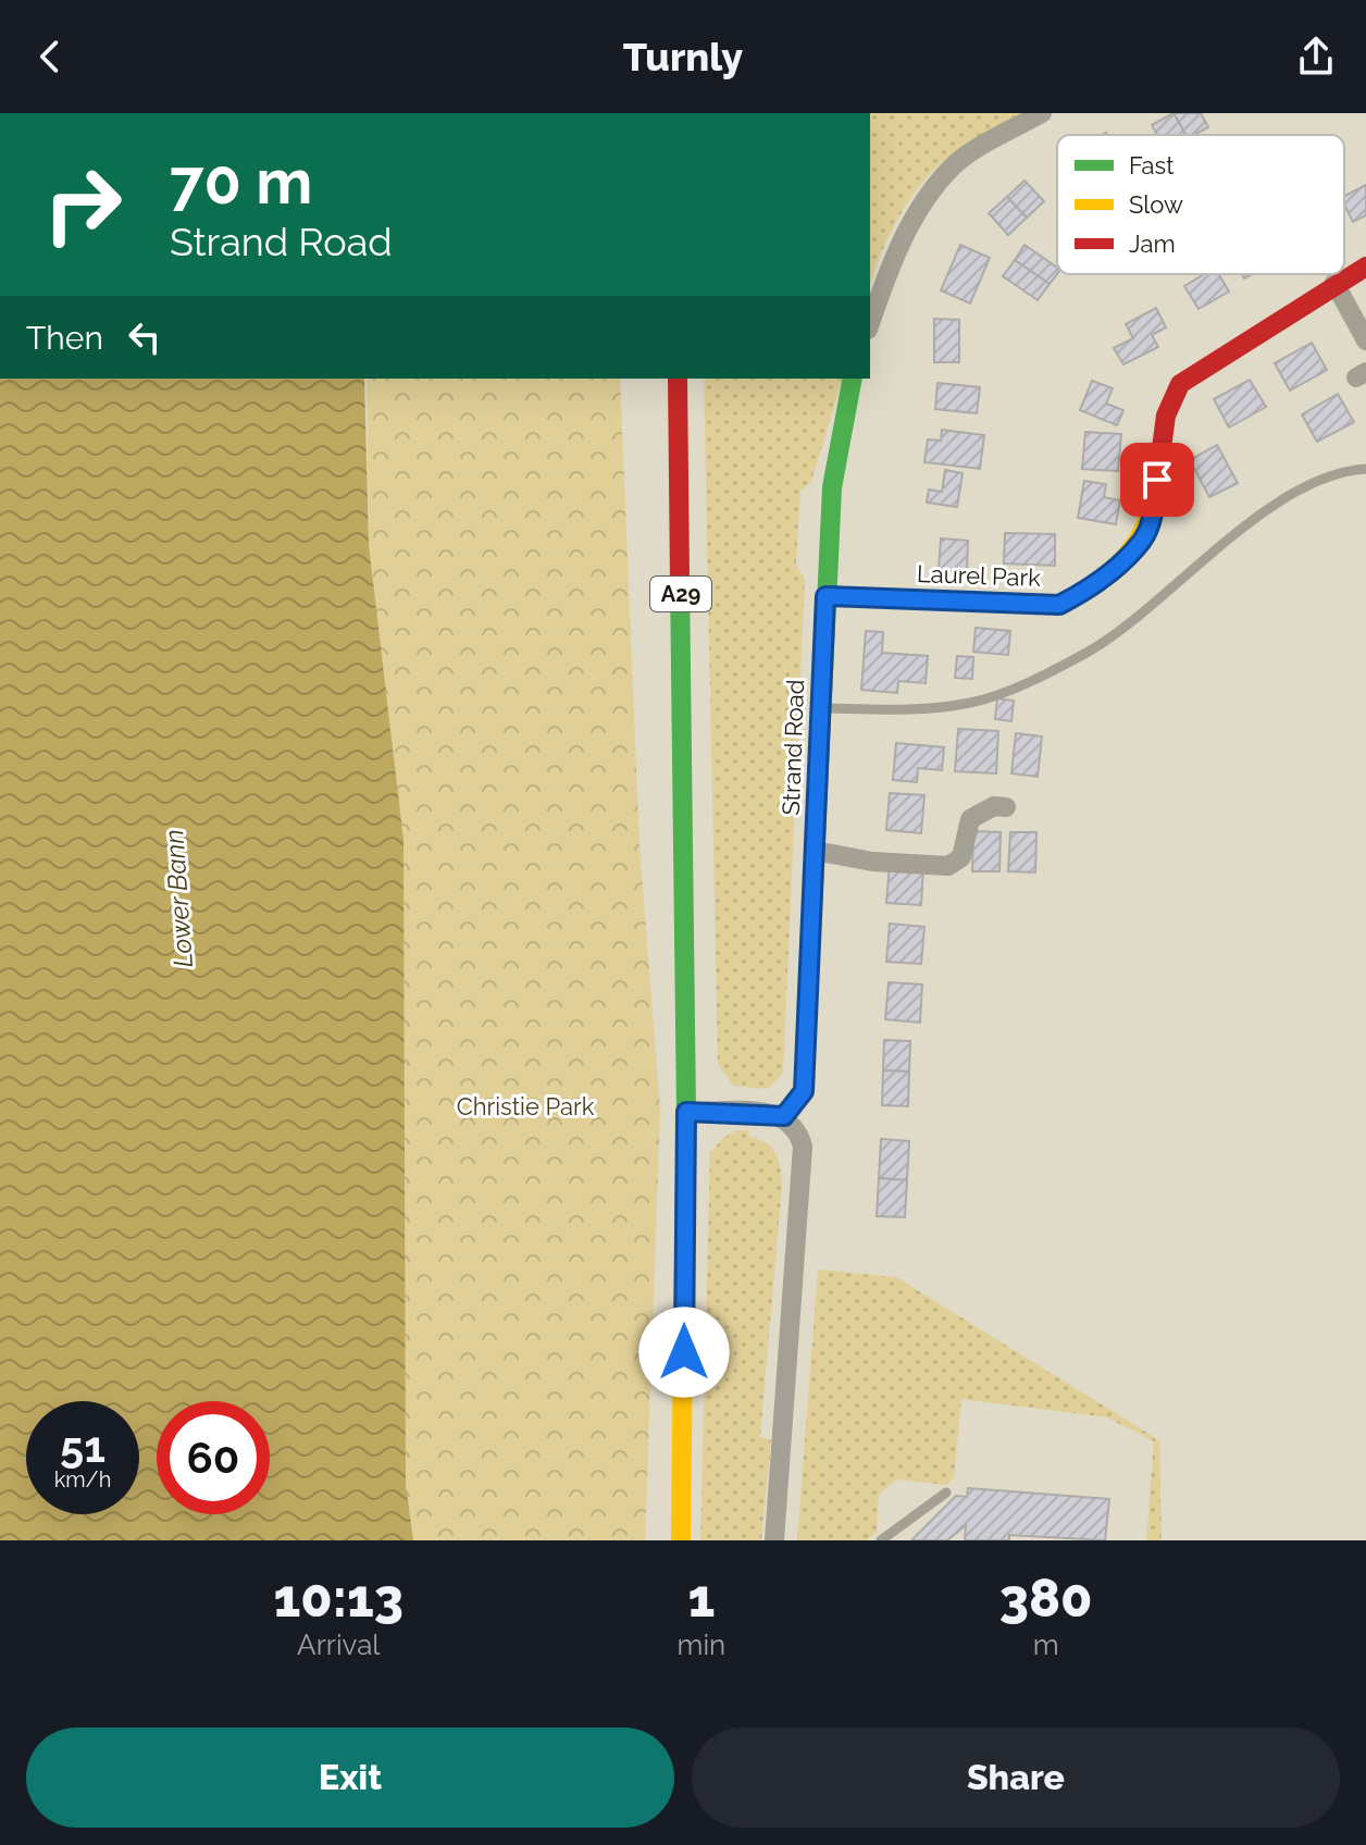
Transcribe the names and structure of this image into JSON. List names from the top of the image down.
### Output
{
  "streets": {
    "street": ["Laurel Park", "A29", "Strand Road"]
  },
  "crossings": [
    ["Laurel Park", "Strand Road"]
  ],
  "water": ["Lower Bann"],
  "parks": ["Christie Park"],
  "legend": ["Fast", "Slow", "Jam"],
  "page": {
    "header": "Turnly",
    "turn": ["70 m", "Strand Road"],
    "then": "Then",
    "speed": "51 km/h",
    "limit": "60",
    "eta": [
      "10:13",
      "Arrival",
      "1",
      "min",
      "380",
      "m"
    ],
    "buttons": ["Exit", "Share"]
  }
}
